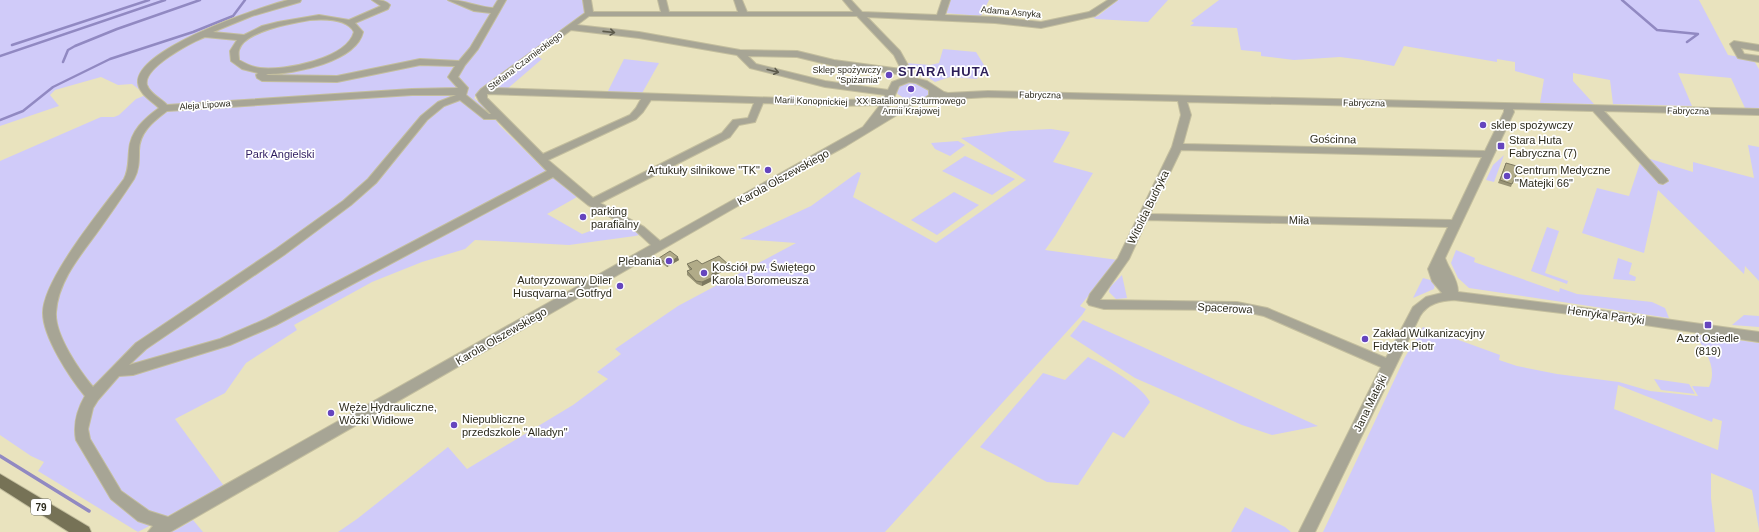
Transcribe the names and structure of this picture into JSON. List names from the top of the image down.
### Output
{
  "streets": {
    "main road": ["79"],
    "street": [
      "Adama Asnyka",
      "Stefana Czarnieckiego",
      "Fabryczna",
      "Marii Konopnickiej",
      "Aleja Lipowa",
      "Gościnna",
      "Karola Olszewskiego",
      "Witolda Budryka",
      "Miła",
      "Spacerowa",
      "Henryka Partyki",
      "Jana Matejki"
    ]
  },
  "crossings": [
    ["Adama Asnyka", "Karola Olszewskiego"],
    ["Stefana Czarnieckiego", "Marii Konopnickiej"],
    ["Stefana Czarnieckiego", "Karola Olszewskiego"],
    ["Fabryczna", "Witolda Budryka"],
    ["Marii Konopnickiej", "Karola Olszewskiego"],
    ["Gościnna", "Witolda Budryka"],
    ["Witolda Budryka", "Miła"],
    ["Witolda Budryka", "Spacerowa"],
    ["Spacerowa", "Jana Matejki"],
    ["Henryka Partyki", "Jana Matejki"]
  ],
  "districts": ["STARA HUTA"],
  "parks": ["Park Angielski"],
  "places": {
    "other": [
      "Sklep spożywczy \"Spiżarnia\"",
      "XX Batalionu Szturmowego Armii Krajowej",
      "sklep spożywczy",
      "Artukuły silnikowe \"TK\"",
      "Centrum Medyczne \"Matejki 66\"",
      "parking parafialny",
      "Plebania",
      "Kościół pw. Świętego Karola Boromeusza",
      "Autoryzowany Diler Husqvarna - Gotfryd",
      "Zakład Wulkanizacyjny Fidytek Piotr",
      "Węże Hydrauliczne, Wózki Widłowe",
      "Niepubliczne przedszkole \"Alladyn\""
    ],
    "transit": ["Stara Huta Fabryczna (7)", "Azot Osiedle (819)"]
  }
}
